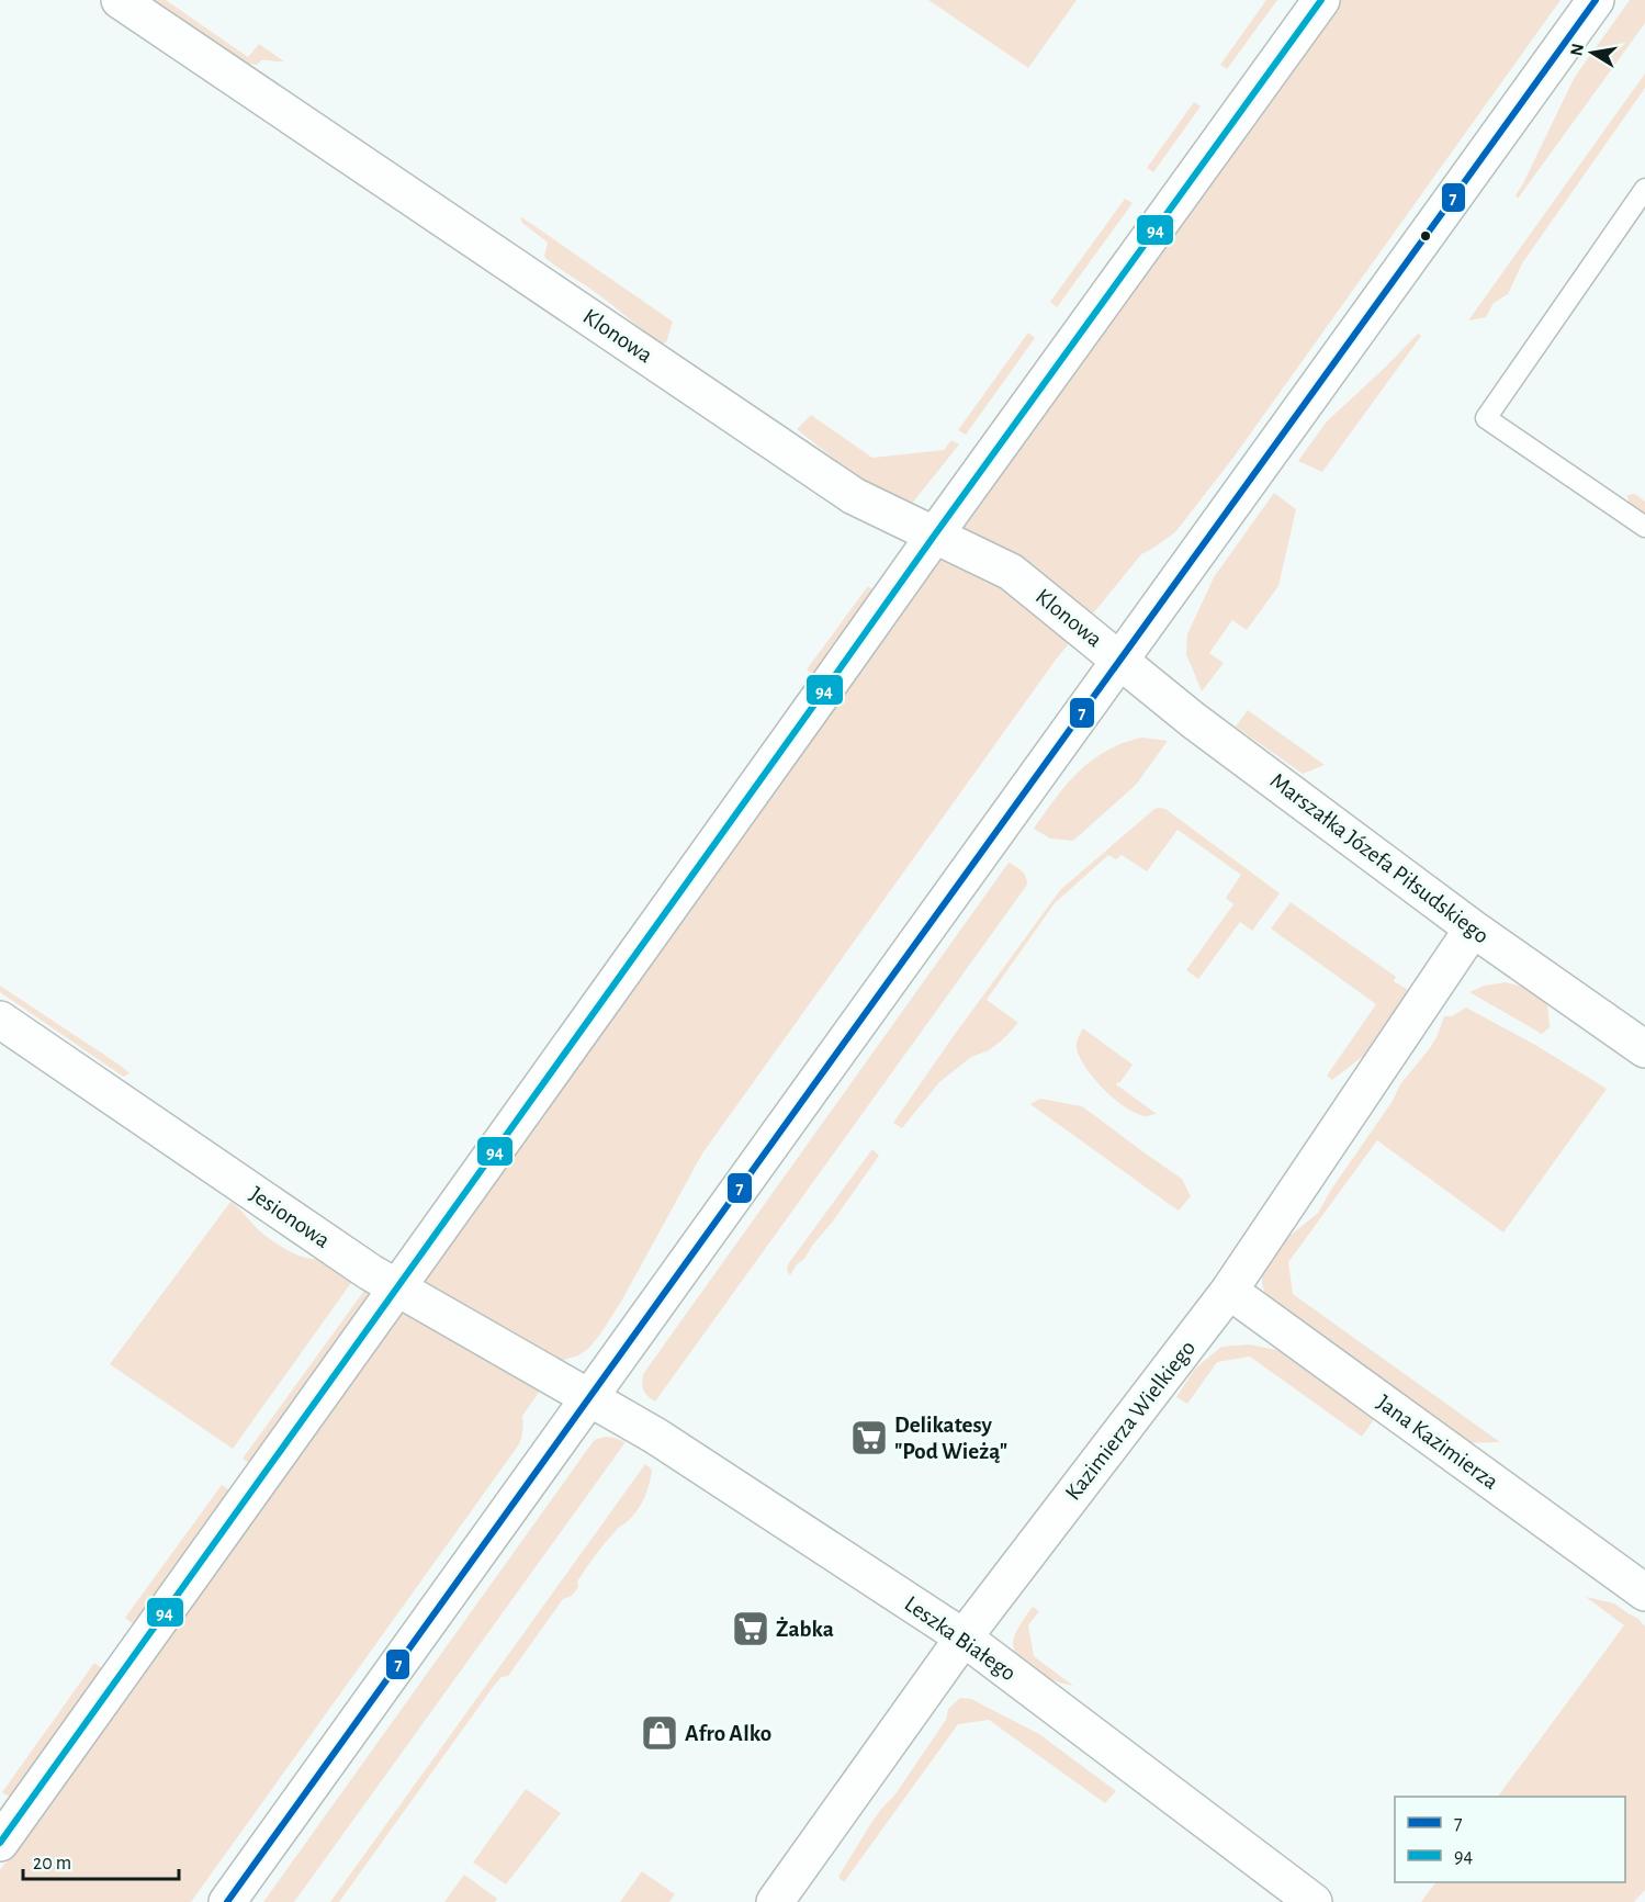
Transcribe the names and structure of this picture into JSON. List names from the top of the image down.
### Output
{
  "streets": {
    "street": [
      "Klonowa",
      "Marszałka Józefa Piłsudskiego",
      "Jesionowa",
      "Kazimierza Wielkiego",
      "Jana Kazimierza",
      "Leszka Białego"
    ]
  },
  "crossings": [
    ["Klonowa", "Marszałka Józefa Piłsudskiego"],
    ["Marszałka Józefa Piłsudskiego", "Kazimierza Wielkiego"],
    ["Jesionowa", "Leszka Białego"],
    ["Kazimierza Wielkiego", "Jana Kazimierza"],
    ["Kazimierza Wielkiego", "Leszka Białego"]
  ],
  "places": {
    "supermarket": ["Delikatesy \"Pod Wieżą\"", "Żabka"],
    "shop": ["Afro Alko"]
  },
  "lines": ["transit line 7", "transit line 94"],
  "legend": ["7", "94"],
  "scale_bar": "20 m",
  "north": "left"
}
